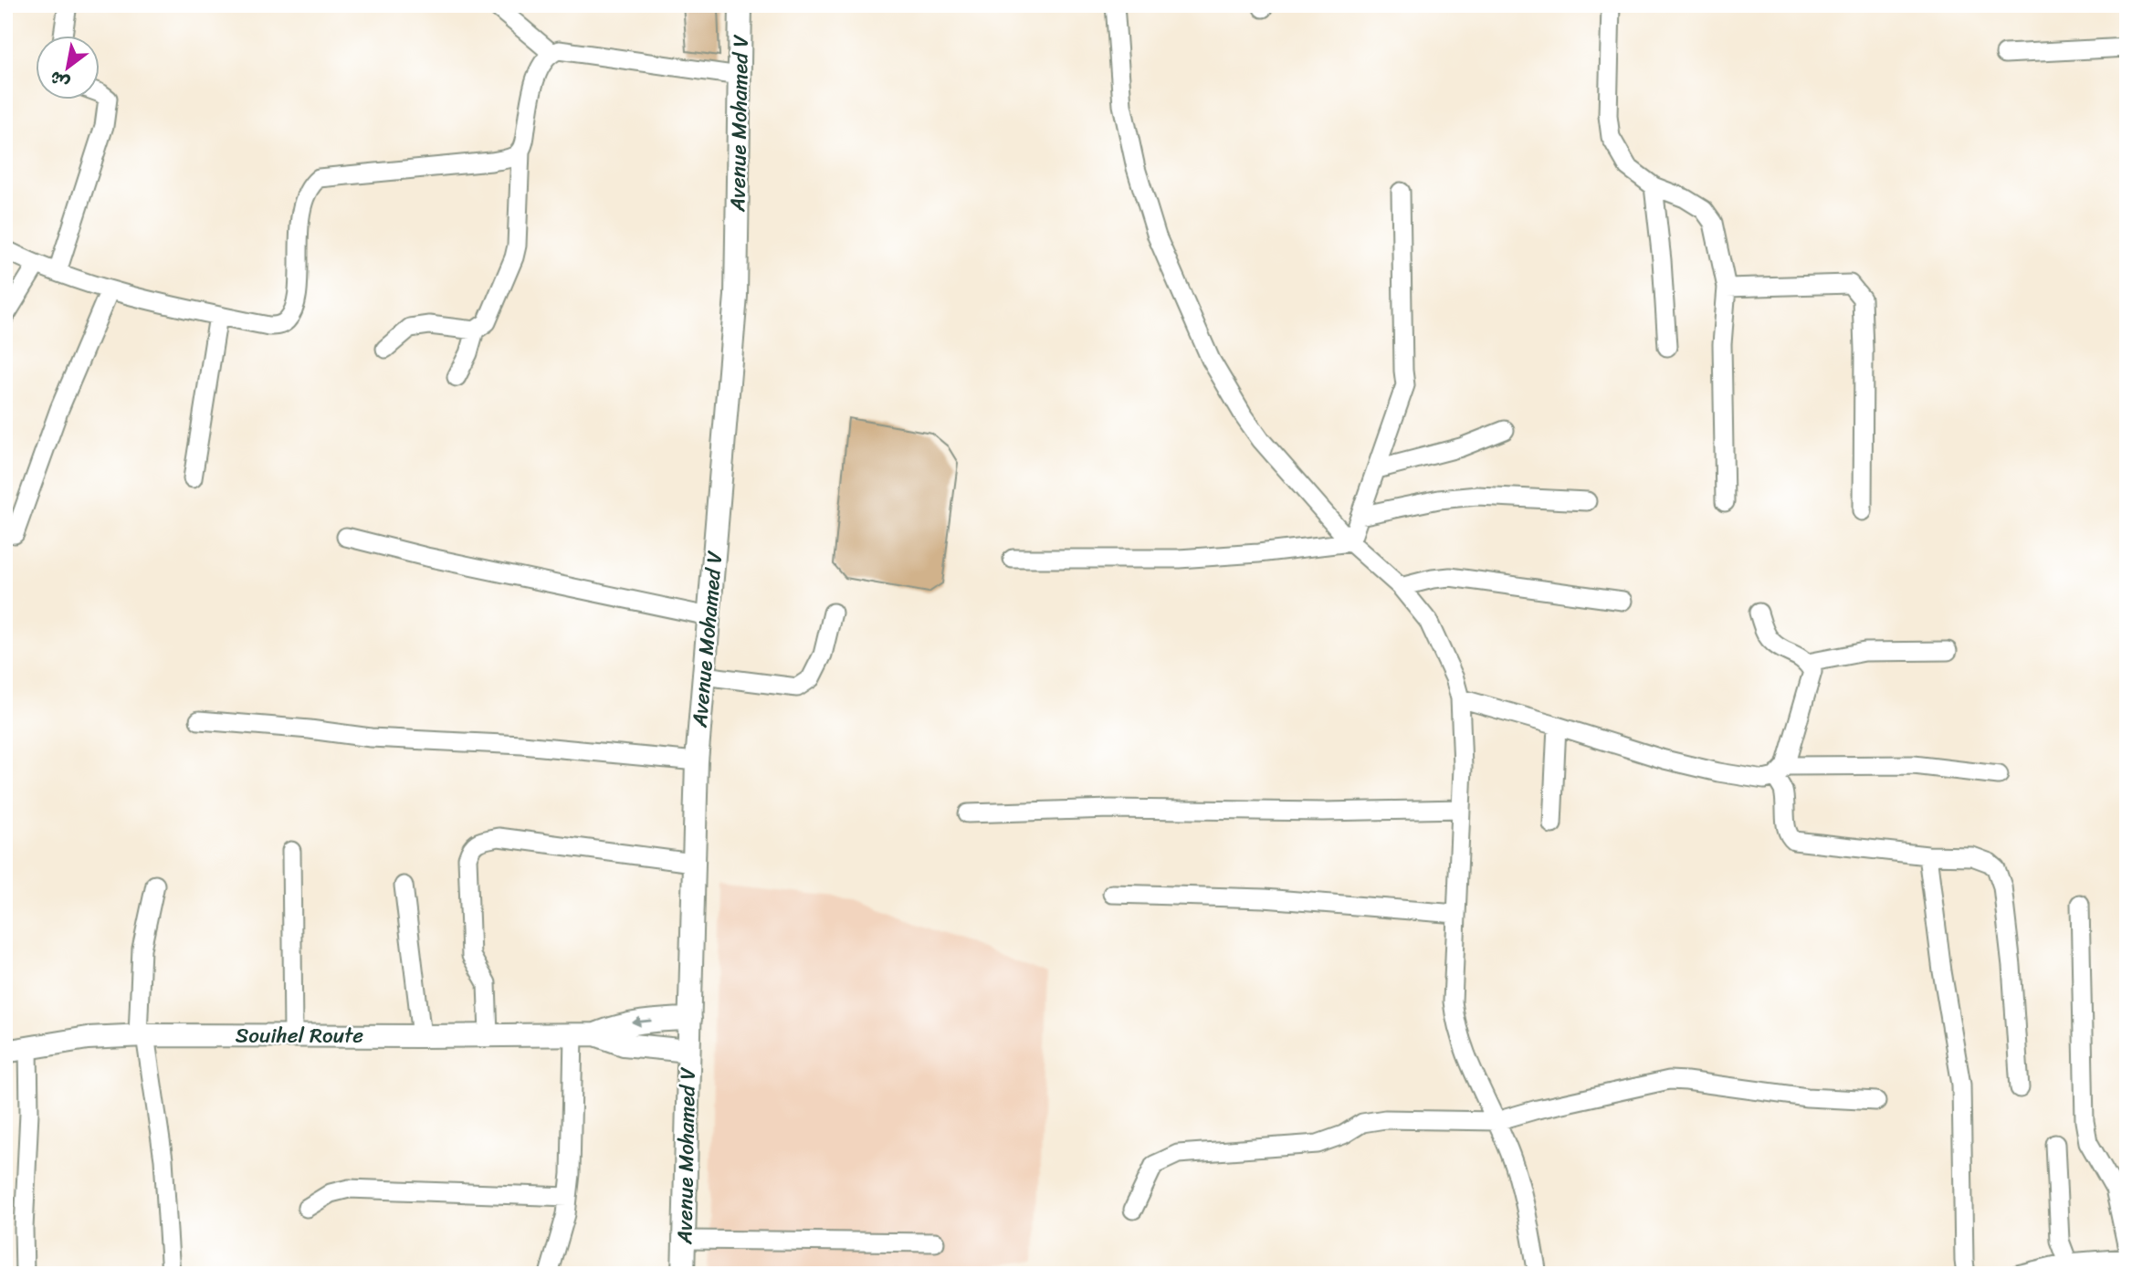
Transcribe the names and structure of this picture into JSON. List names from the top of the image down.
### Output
{
  "streets": {
    "main road": ["Avenue Mohamed V", "Souihel Route"]
  },
  "north": "bottom left"
}
